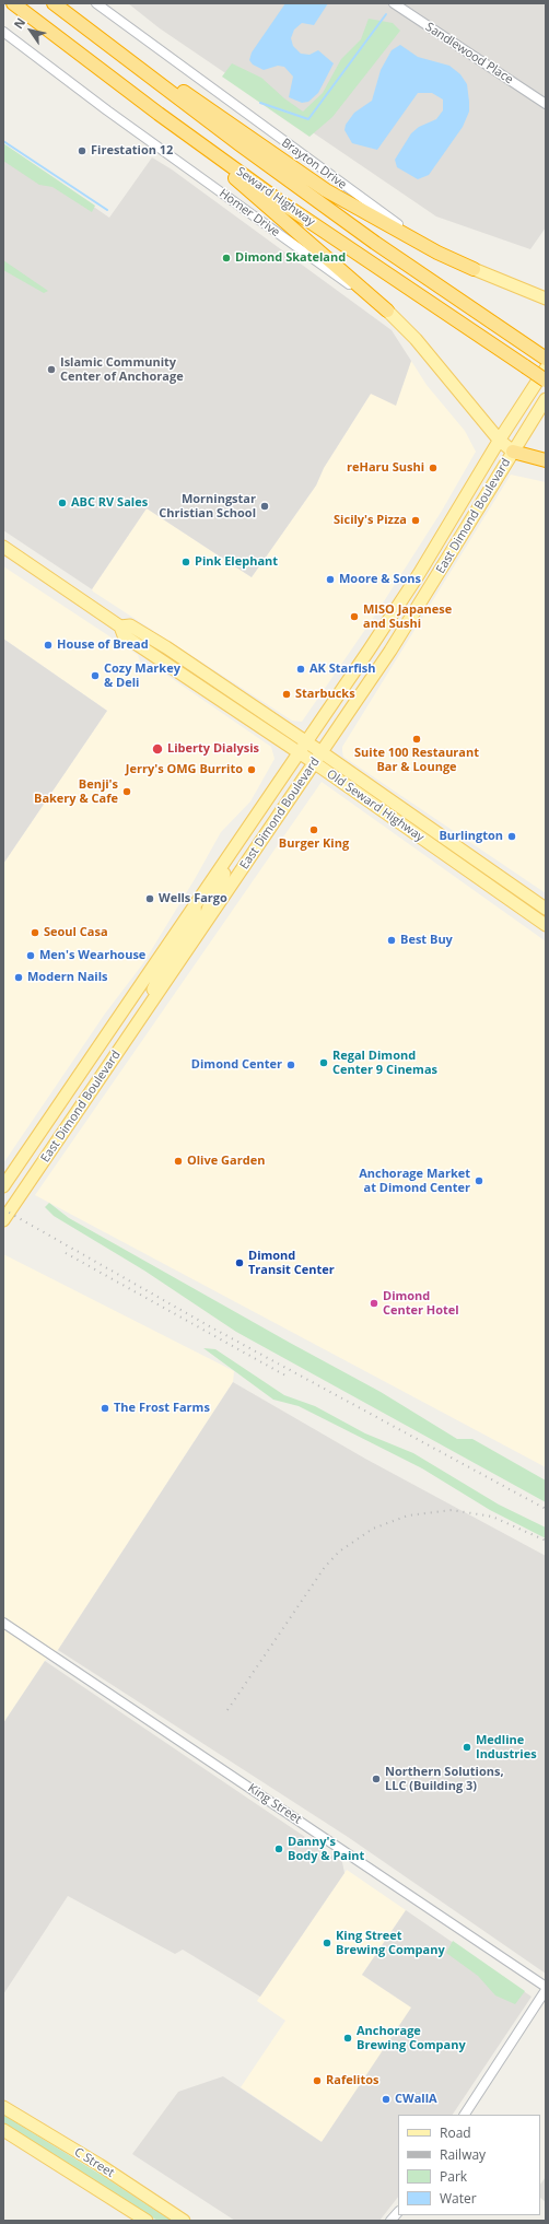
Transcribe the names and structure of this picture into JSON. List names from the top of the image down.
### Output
{
  "streets": {
    "highway": ["Seward Highway"],
    "main road": [
      "Brayton Drive",
      "Homer Drive",
      "East Dimond Boulevard",
      "Old Seward Highway",
      "C Street"
    ],
    "street": ["Sandlewood Place", "King Street"]
  },
  "crossings": [
    ["Seward Highway", "East Dimond Boulevard"],
    ["Homer Drive", "East Dimond Boulevard"],
    ["East Dimond Boulevard", "Old Seward Highway"]
  ],
  "places": [
    "Firestation 12",
    "Dimond Skateland",
    "Islamic Community Center of Anchorage",
    "reHaru Sushi",
    "ABC RV Sales",
    "Morningstar Christian School",
    "Sicily's Pizza",
    "Pink Elephant",
    "Moore & Sons",
    "MISO Japanese and Sushi",
    "House of Bread",
    "AK Starfish",
    "Cozy Markey & Deli",
    "Starbucks",
    "Suite 100 Restaurant Bar & Lounge",
    "Liberty Dialysis",
    "Jerry's OMG Burrito",
    "Benji's Bakery & Cafe",
    "Burger King",
    "Burlington",
    "Wells Fargo",
    "Seoul Casa",
    "Best Buy",
    "Men's Wearhouse",
    "Modern Nails",
    "Regal Dimond Center 9 Cinemas",
    "Dimond Center",
    "Olive Garden",
    "Anchorage Market at Dimond Center",
    "Dimond Transit Center",
    "Dimond Center Hotel",
    "The Frost Farms",
    "Medline Industries",
    "Northern Solutions, LLC (Building 3)",
    "Danny's Body & Paint",
    "King Street Brewing Company",
    "Anchorage Brewing Company",
    "Rafelitos",
    "CWallA"
  ],
  "legend": [
    "Road",
    "Railway",
    "Park",
    "Water"
  ],
  "north": "top left"
}
